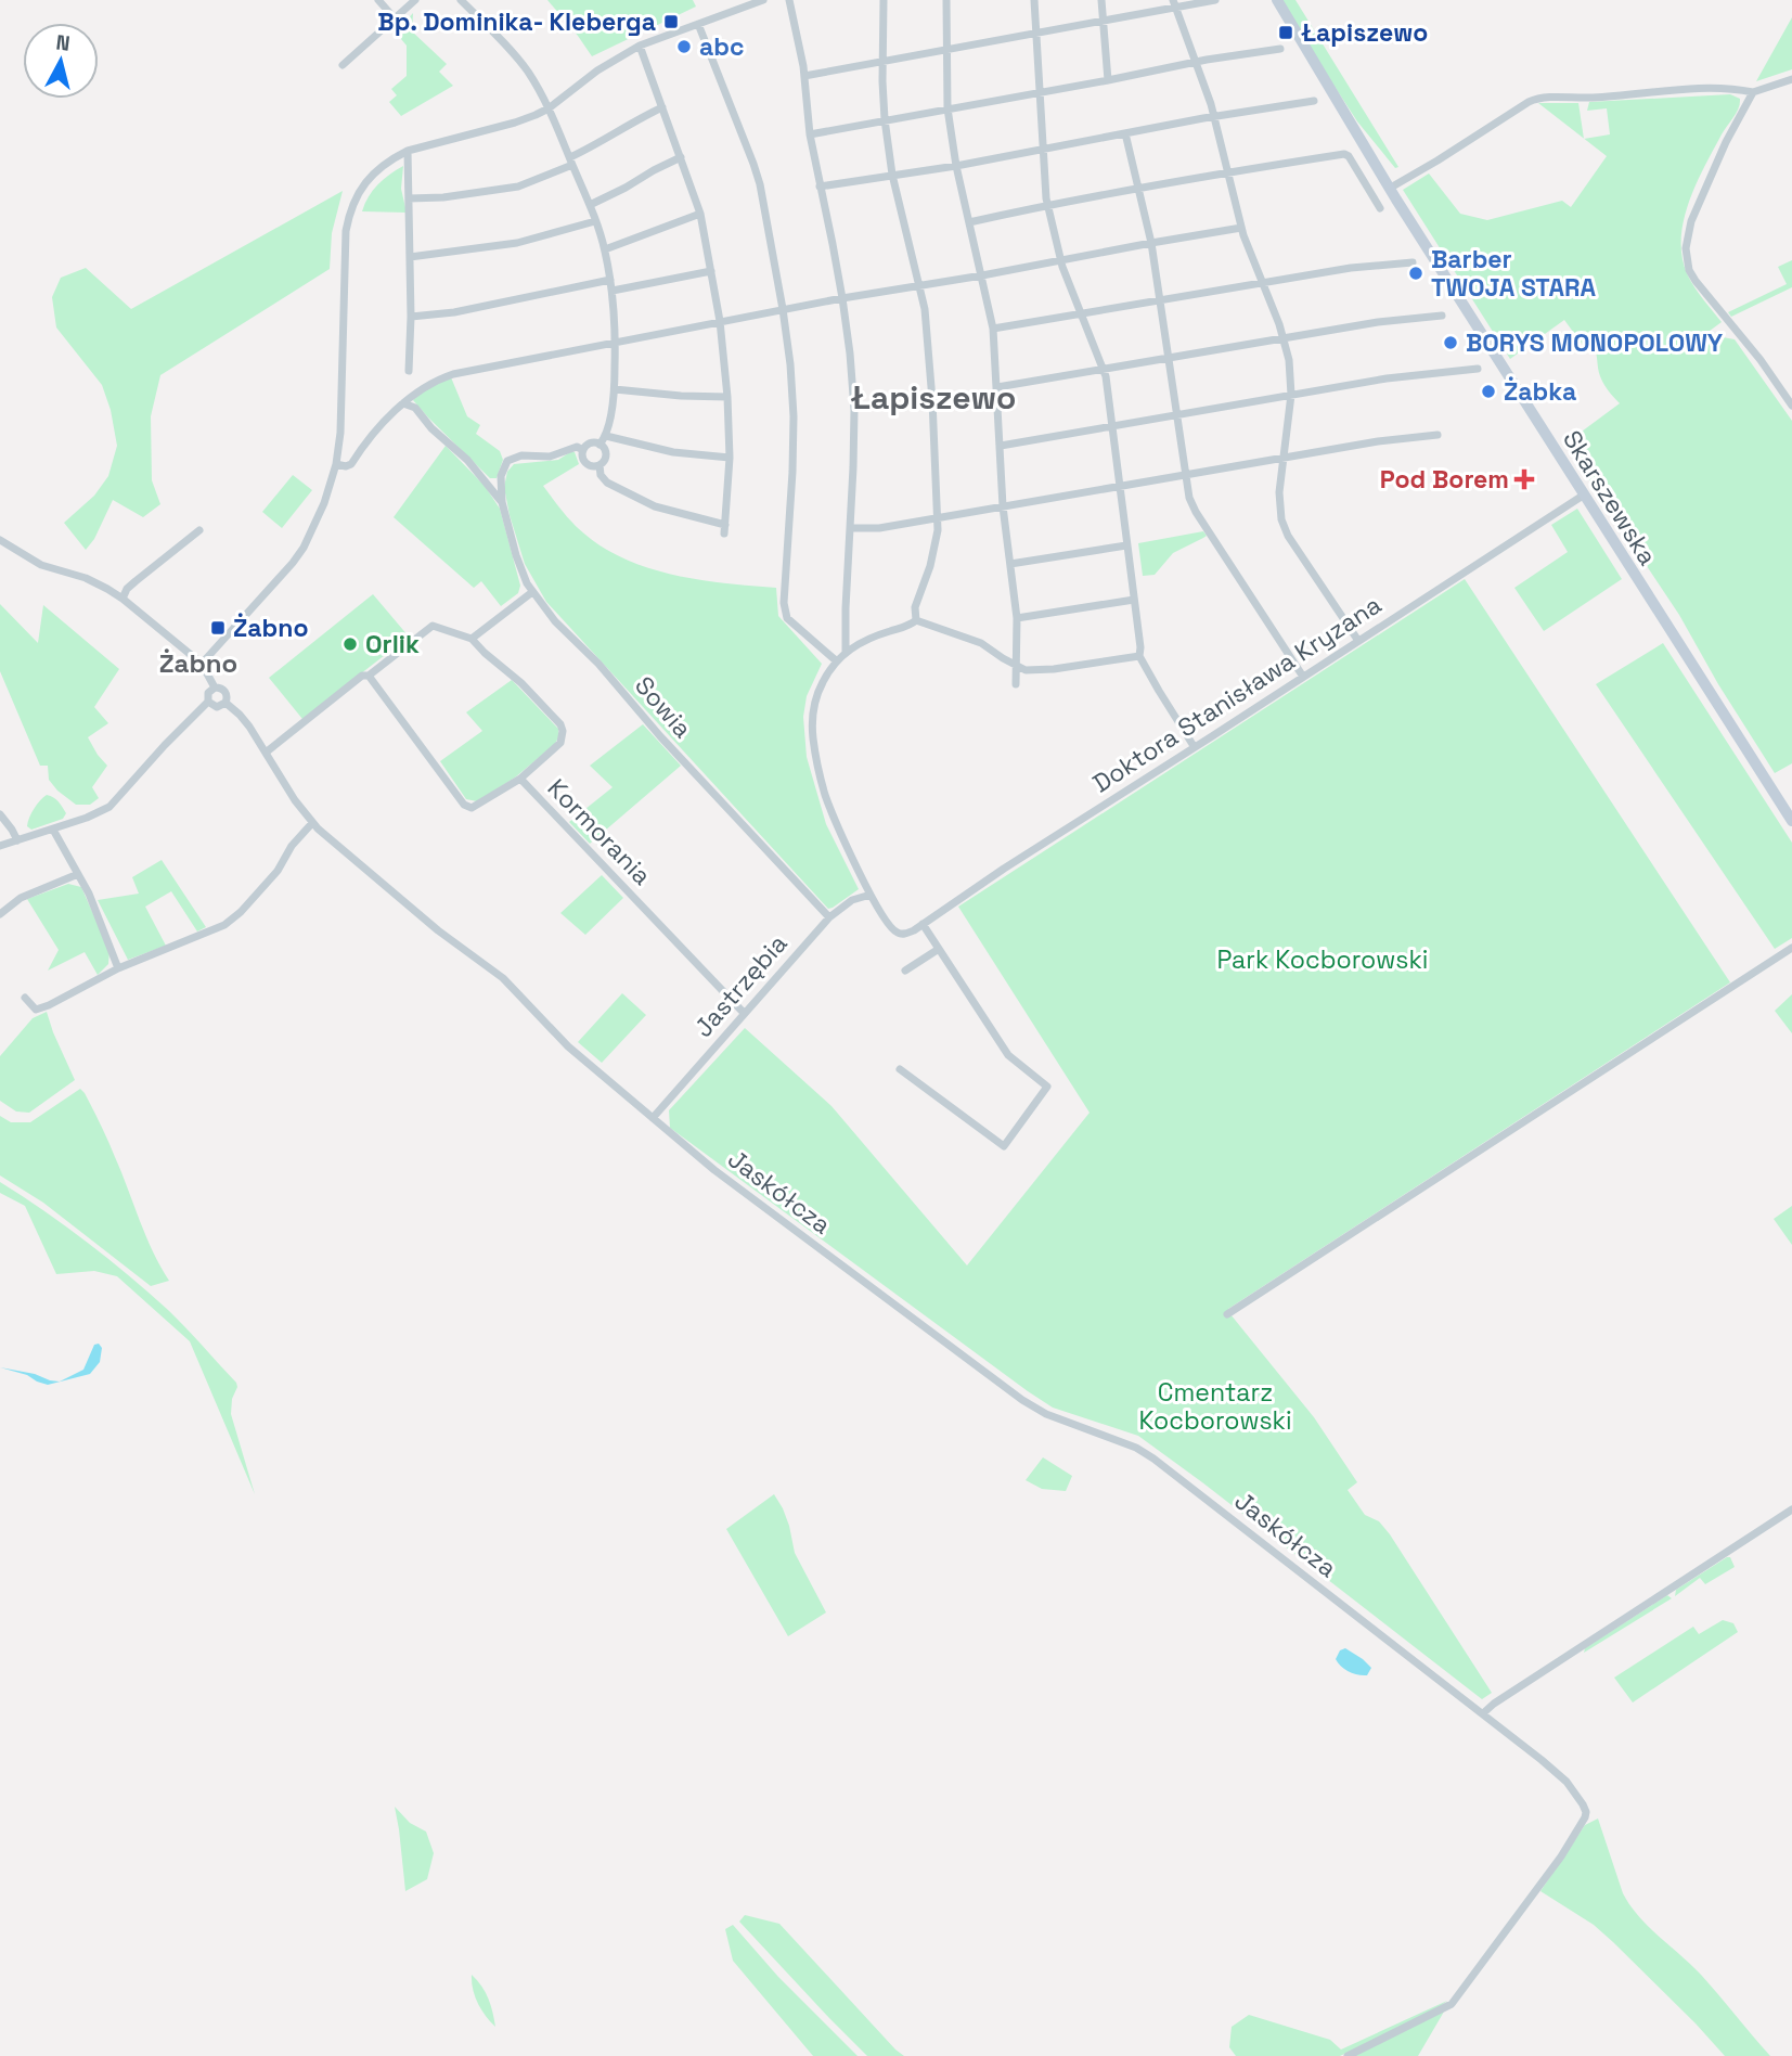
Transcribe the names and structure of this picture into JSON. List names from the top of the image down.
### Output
{
  "streets": {
    "main road": ["Skarszewska"],
    "street": [
      "Doktora Stanisława Kryzana",
      "Sowia",
      "Kormorania",
      "Jastrzębia",
      "Jaskółcza"
    ]
  },
  "crossings": [
    ["Skarszewska", "Doktora Stanisława Kryzana"],
    ["Doktora Stanisława Kryzana", "Jastrzębia"],
    ["Sowia", "Jastrzębia"],
    ["Kormorania", "Jastrzębia"],
    ["Jastrzębia", "Jaskółcza"]
  ],
  "districts": ["Łapiszewo", "Żabno"],
  "parks": ["Park Kocborowski", "Cmentarz Kocborowski"],
  "places": {
    "transit": ["Bp. Dominika- Kleberga", "Łapiszewo", "Żabno"],
    "other": [
      "abc",
      "Barber TWOJA STARA",
      "BORYS MONOPOLOWY",
      "Żabka",
      "Orlik"
    ],
    "health": ["Pod Borem"]
  },
  "north": "top"
}
